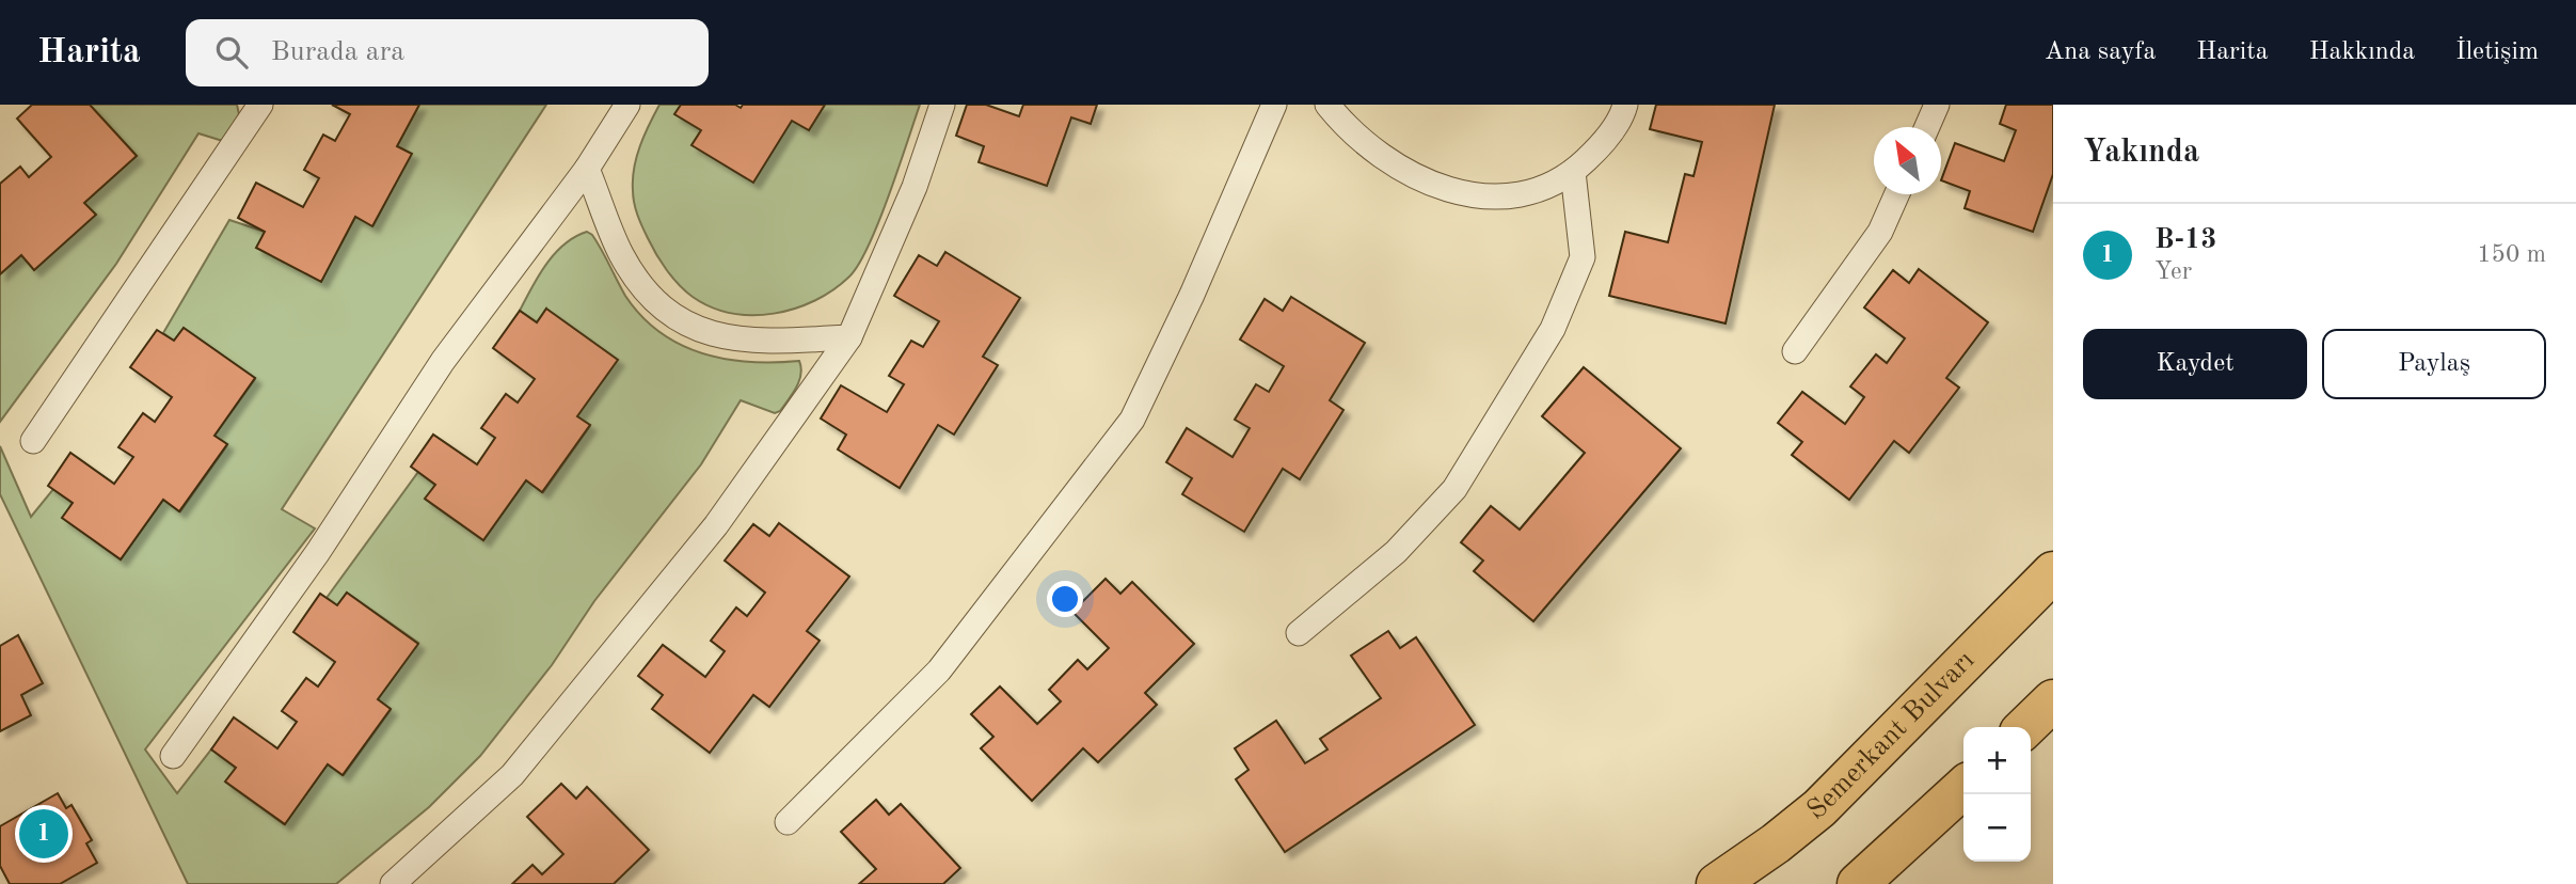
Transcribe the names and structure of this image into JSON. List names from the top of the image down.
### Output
{
  "streets": {
    "main road": ["Semerkant Bulvarı"]
  },
  "north": "top left",
  "page": {
    "header": "Harita",
    "search": "Burada ara",
    "nav": [
      "Ana sayfa",
      "Harita",
      "Hakkında",
      "İletişim"
    ],
    "heading": "Yakında",
    "list": [
      {
        "mark": "1",
        "name": "B-13",
        "note": "Yer",
        "value": "150 m"
      }
    ],
    "buttons": ["Kaydet", "Paylaş"],
    "map_buttons": ["+", "−"],
    "pins": "1"
  }
}
